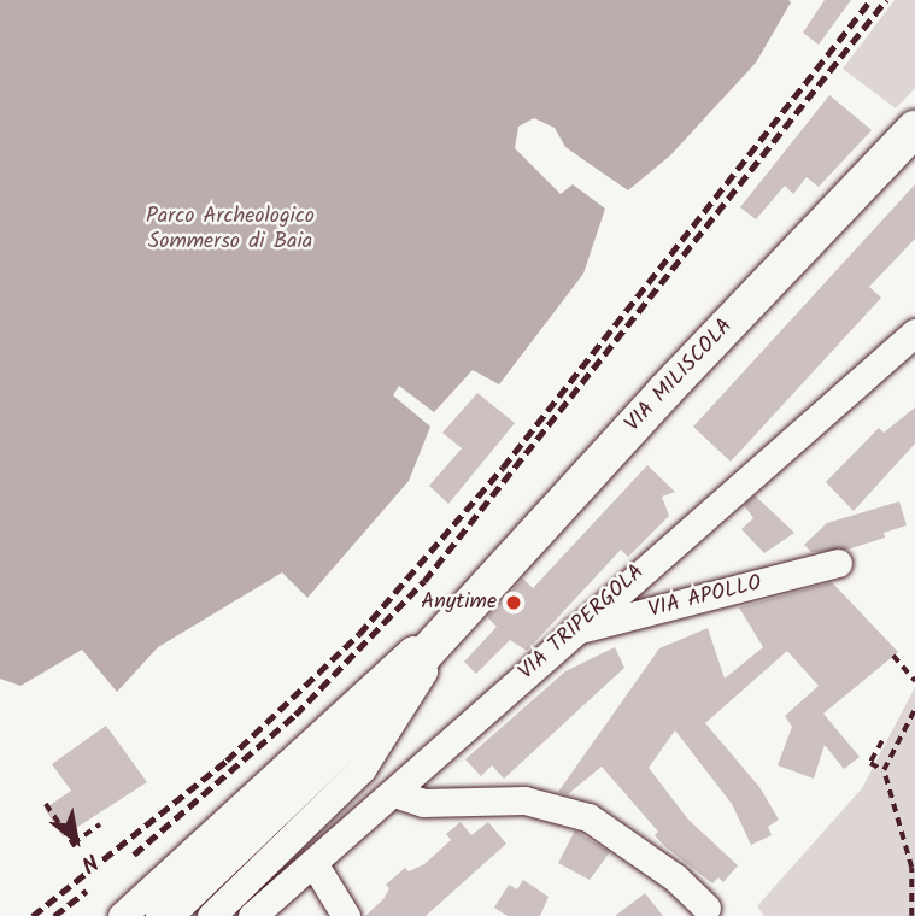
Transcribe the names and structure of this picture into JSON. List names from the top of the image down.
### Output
{
  "streets": {
    "main road": ["VIA MILISCOLA"],
    "street": ["VIA APOLLO", "VIA TRIPERGOLA"]
  },
  "crossings": [
    ["VIA APOLLO", "VIA TRIPERGOLA"]
  ],
  "parks": ["Parco Archeologico Sommerso di Baia"],
  "places": ["Anytime"],
  "north": "bottom right"
}
